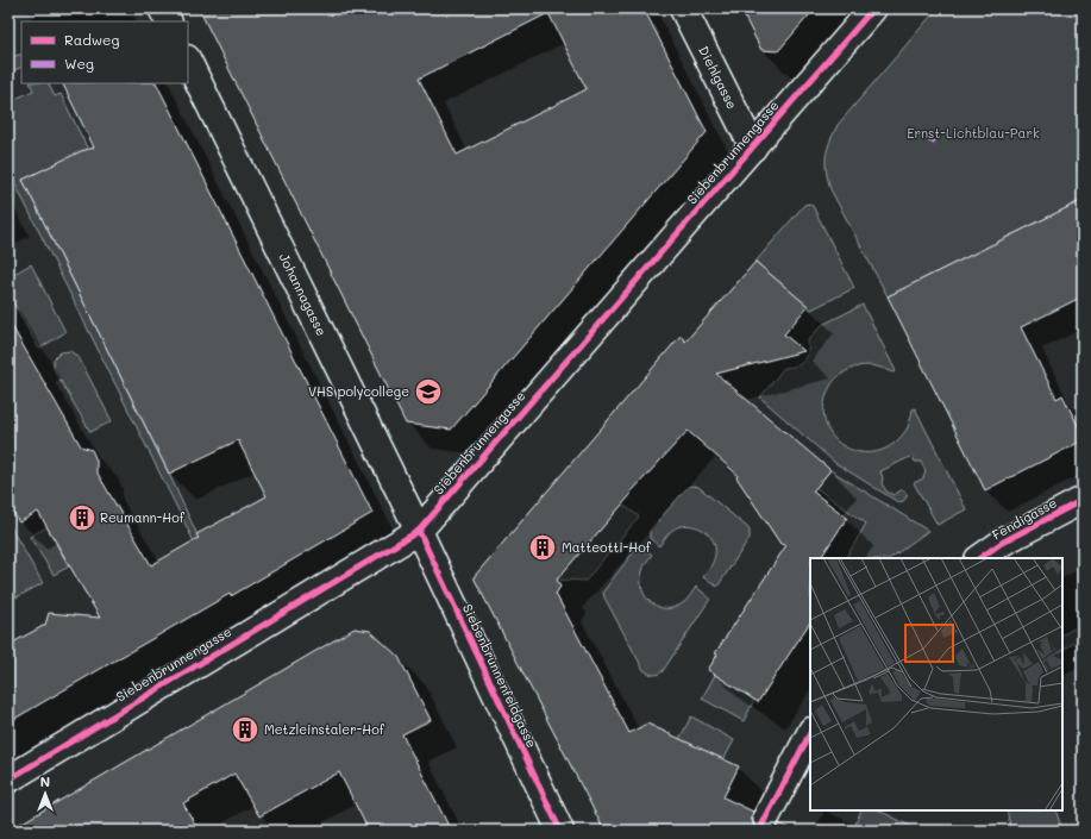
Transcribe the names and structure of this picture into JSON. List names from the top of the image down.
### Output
{
  "streets": {
    "street": [
      "Diehlgasse",
      "Siebenbrunnengasse",
      "Johannagasse",
      "Fendigasse",
      "Siebenbrunnenfeldgasse"
    ]
  },
  "crossings": [
    ["Diehlgasse", "Siebenbrunnengasse"],
    ["Siebenbrunnengasse", "Johannagasse"],
    ["Siebenbrunnengasse", "Siebenbrunnenfeldgasse"],
    ["Johannagasse", "Siebenbrunnenfeldgasse"]
  ],
  "parks": ["Ernst-Lichtblau-Park"],
  "places": {
    "school or university": ["VHS polycollege"],
    "building": ["Reumann-Hof", "Matteotti-Hof", "Metzleinstaler-Hof"]
  },
  "legend": ["Radweg", "Weg"],
  "north": "top"
}
